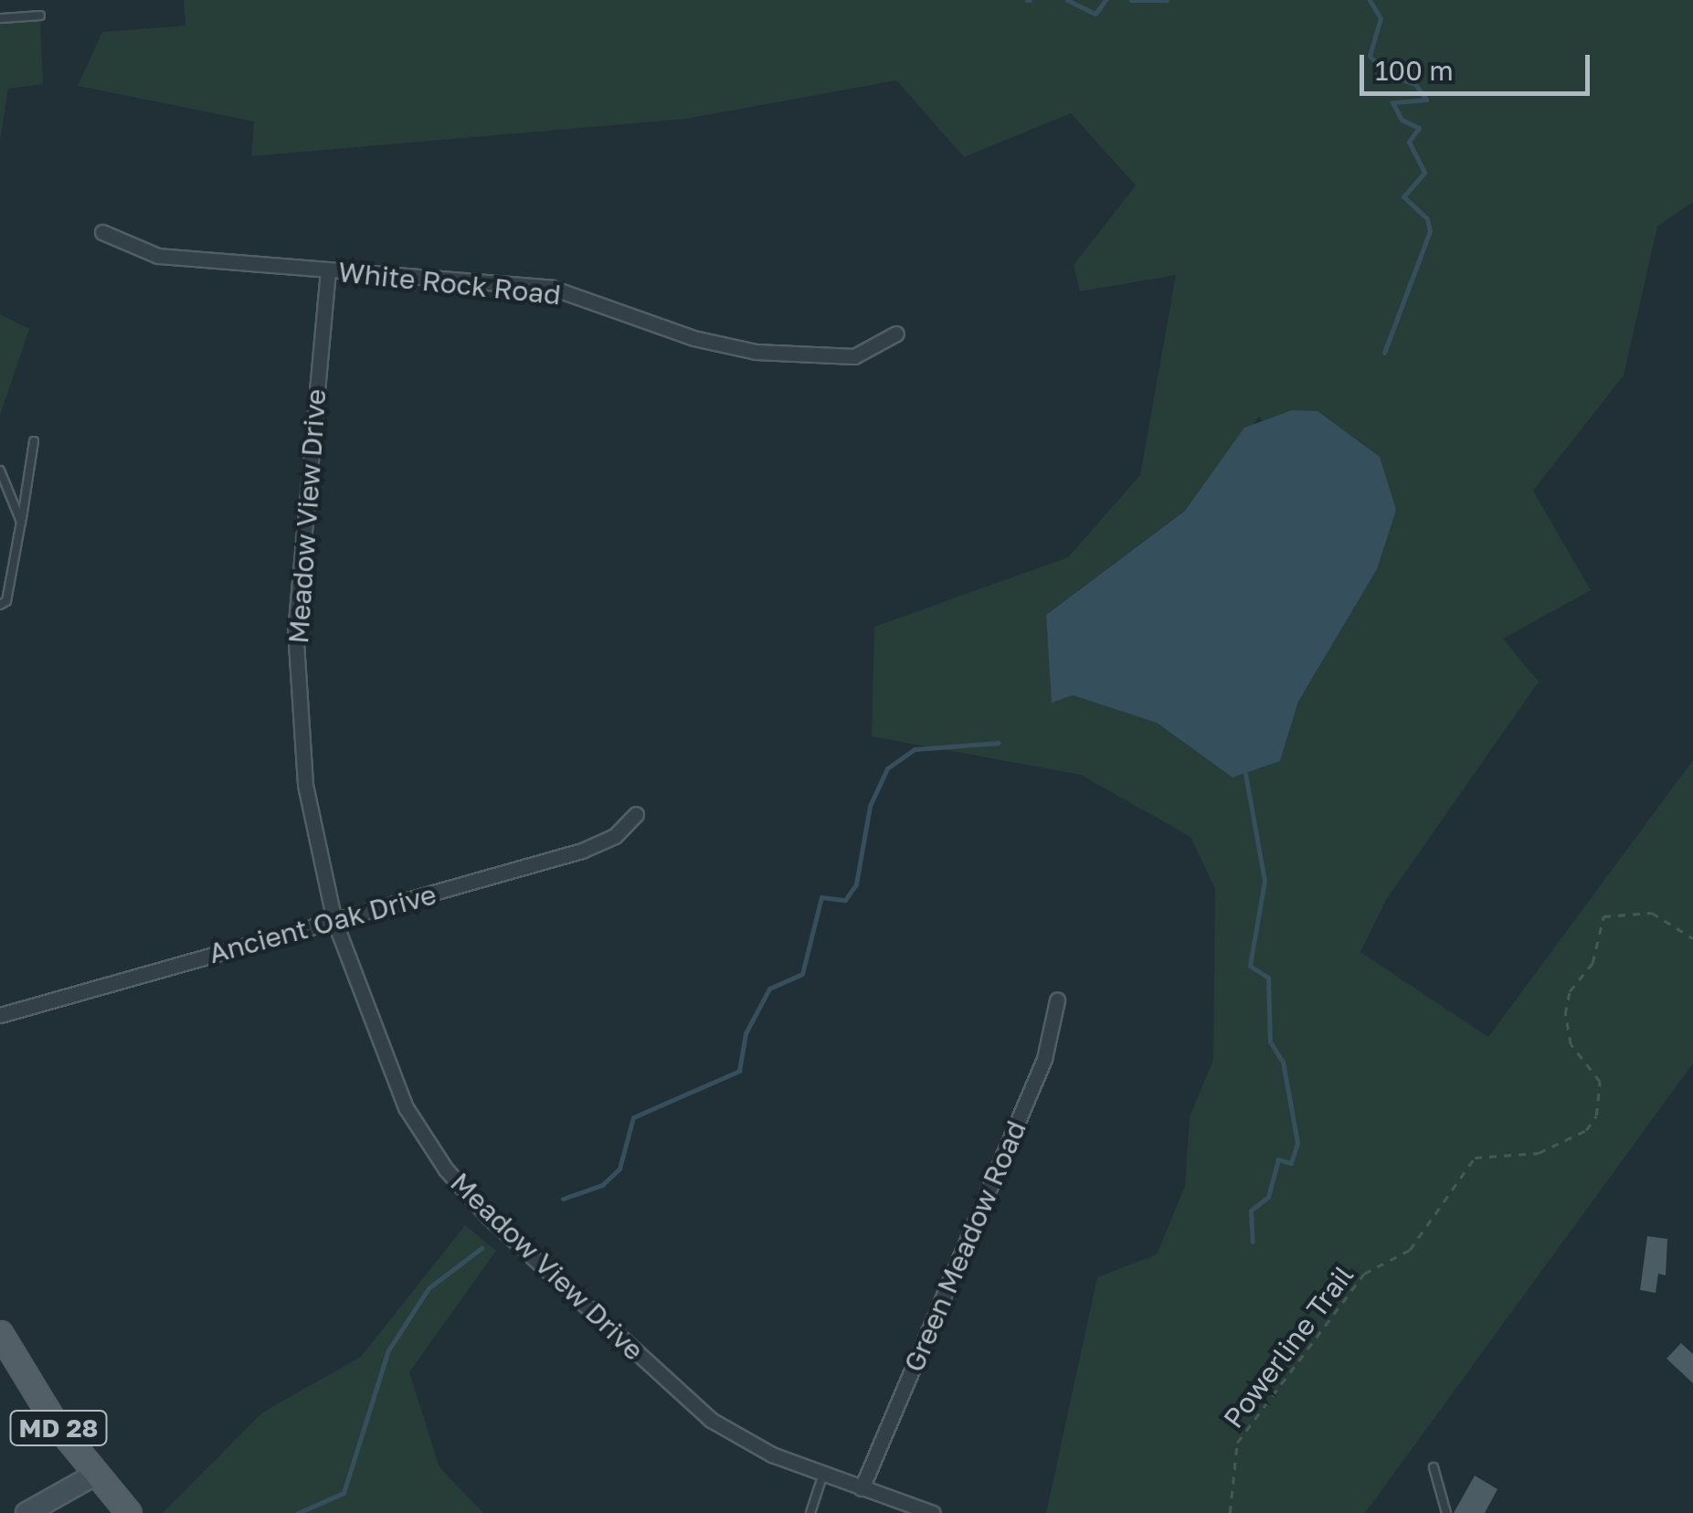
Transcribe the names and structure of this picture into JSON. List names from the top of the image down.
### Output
{
  "streets": {
    "main road": ["MD 28"],
    "street": [
      "White Rock Road",
      "Meadow View Drive",
      "Ancient Oak Drive",
      "Green Meadow Road"
    ],
    "path": ["Powerline Trail"]
  },
  "crossings": [
    ["White Rock Road", "Meadow View Drive"],
    ["Meadow View Drive", "Ancient Oak Drive"],
    ["Meadow View Drive", "Green Meadow Road"]
  ],
  "scale_bar": "100 m"
}
